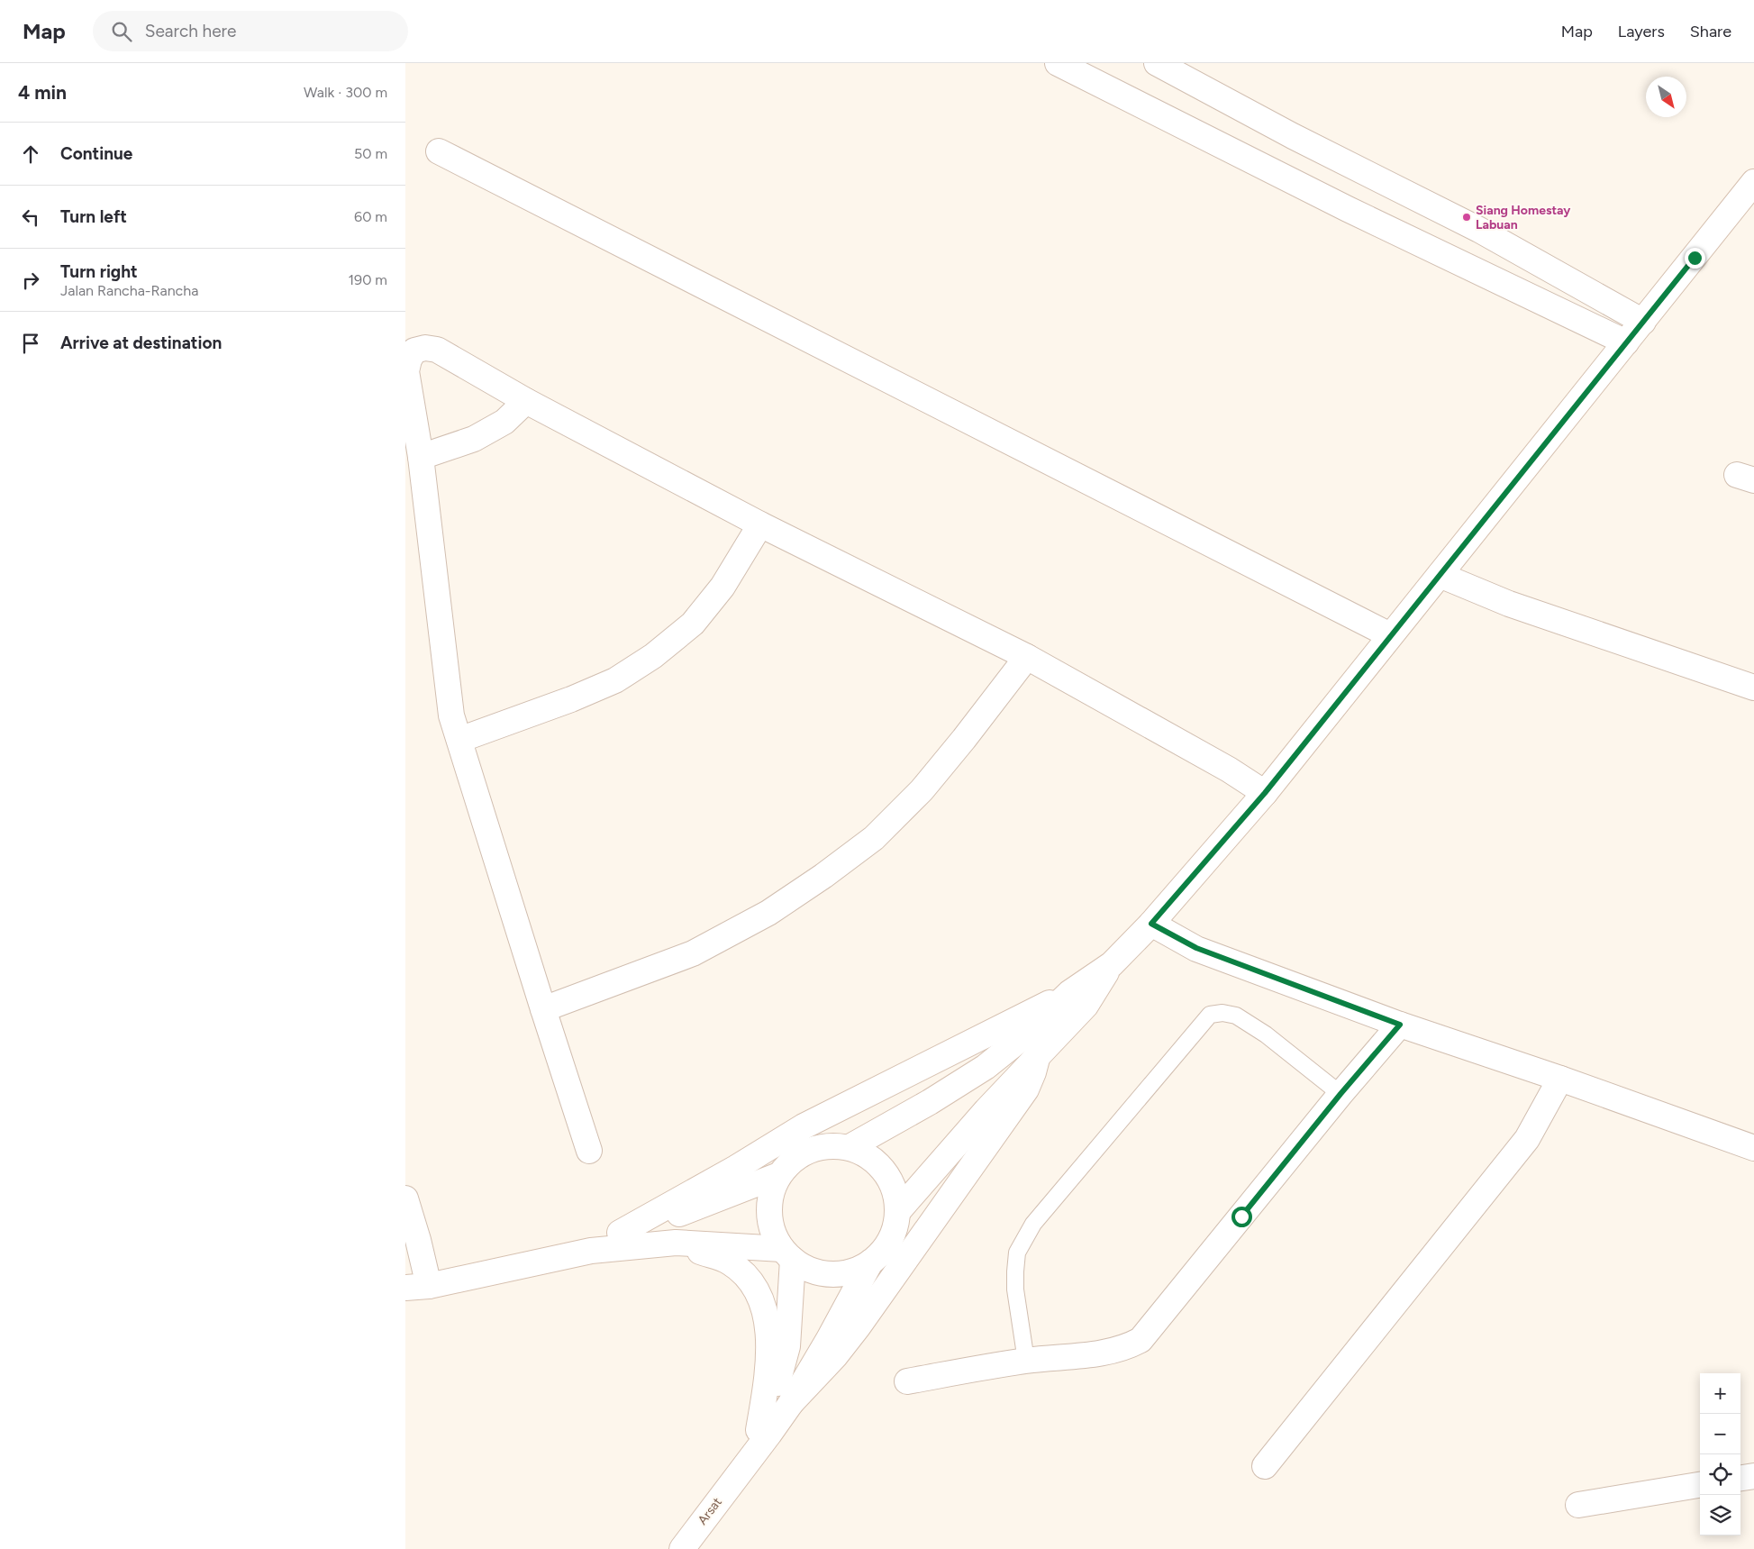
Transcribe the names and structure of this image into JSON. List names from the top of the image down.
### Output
{
  "streets": {
    "street": ["Arsat"]
  },
  "places": ["Siang Homestay Labuan"],
  "north": "bottom right",
  "page": {
    "header": "Map",
    "search": "Search here",
    "nav": ["Map", "Layers", "Share"],
    "heading": ["4 min", "Walk · 300 m"],
    "list": [
      ["Continue", "50 m"],
      ["Turn left", "60 m"],
      ["Turn right", "Jalan Rancha-Rancha", "190 m"],
      "Arrive at destination"
    ],
    "map_buttons": ["+", "−"]
  }
}
